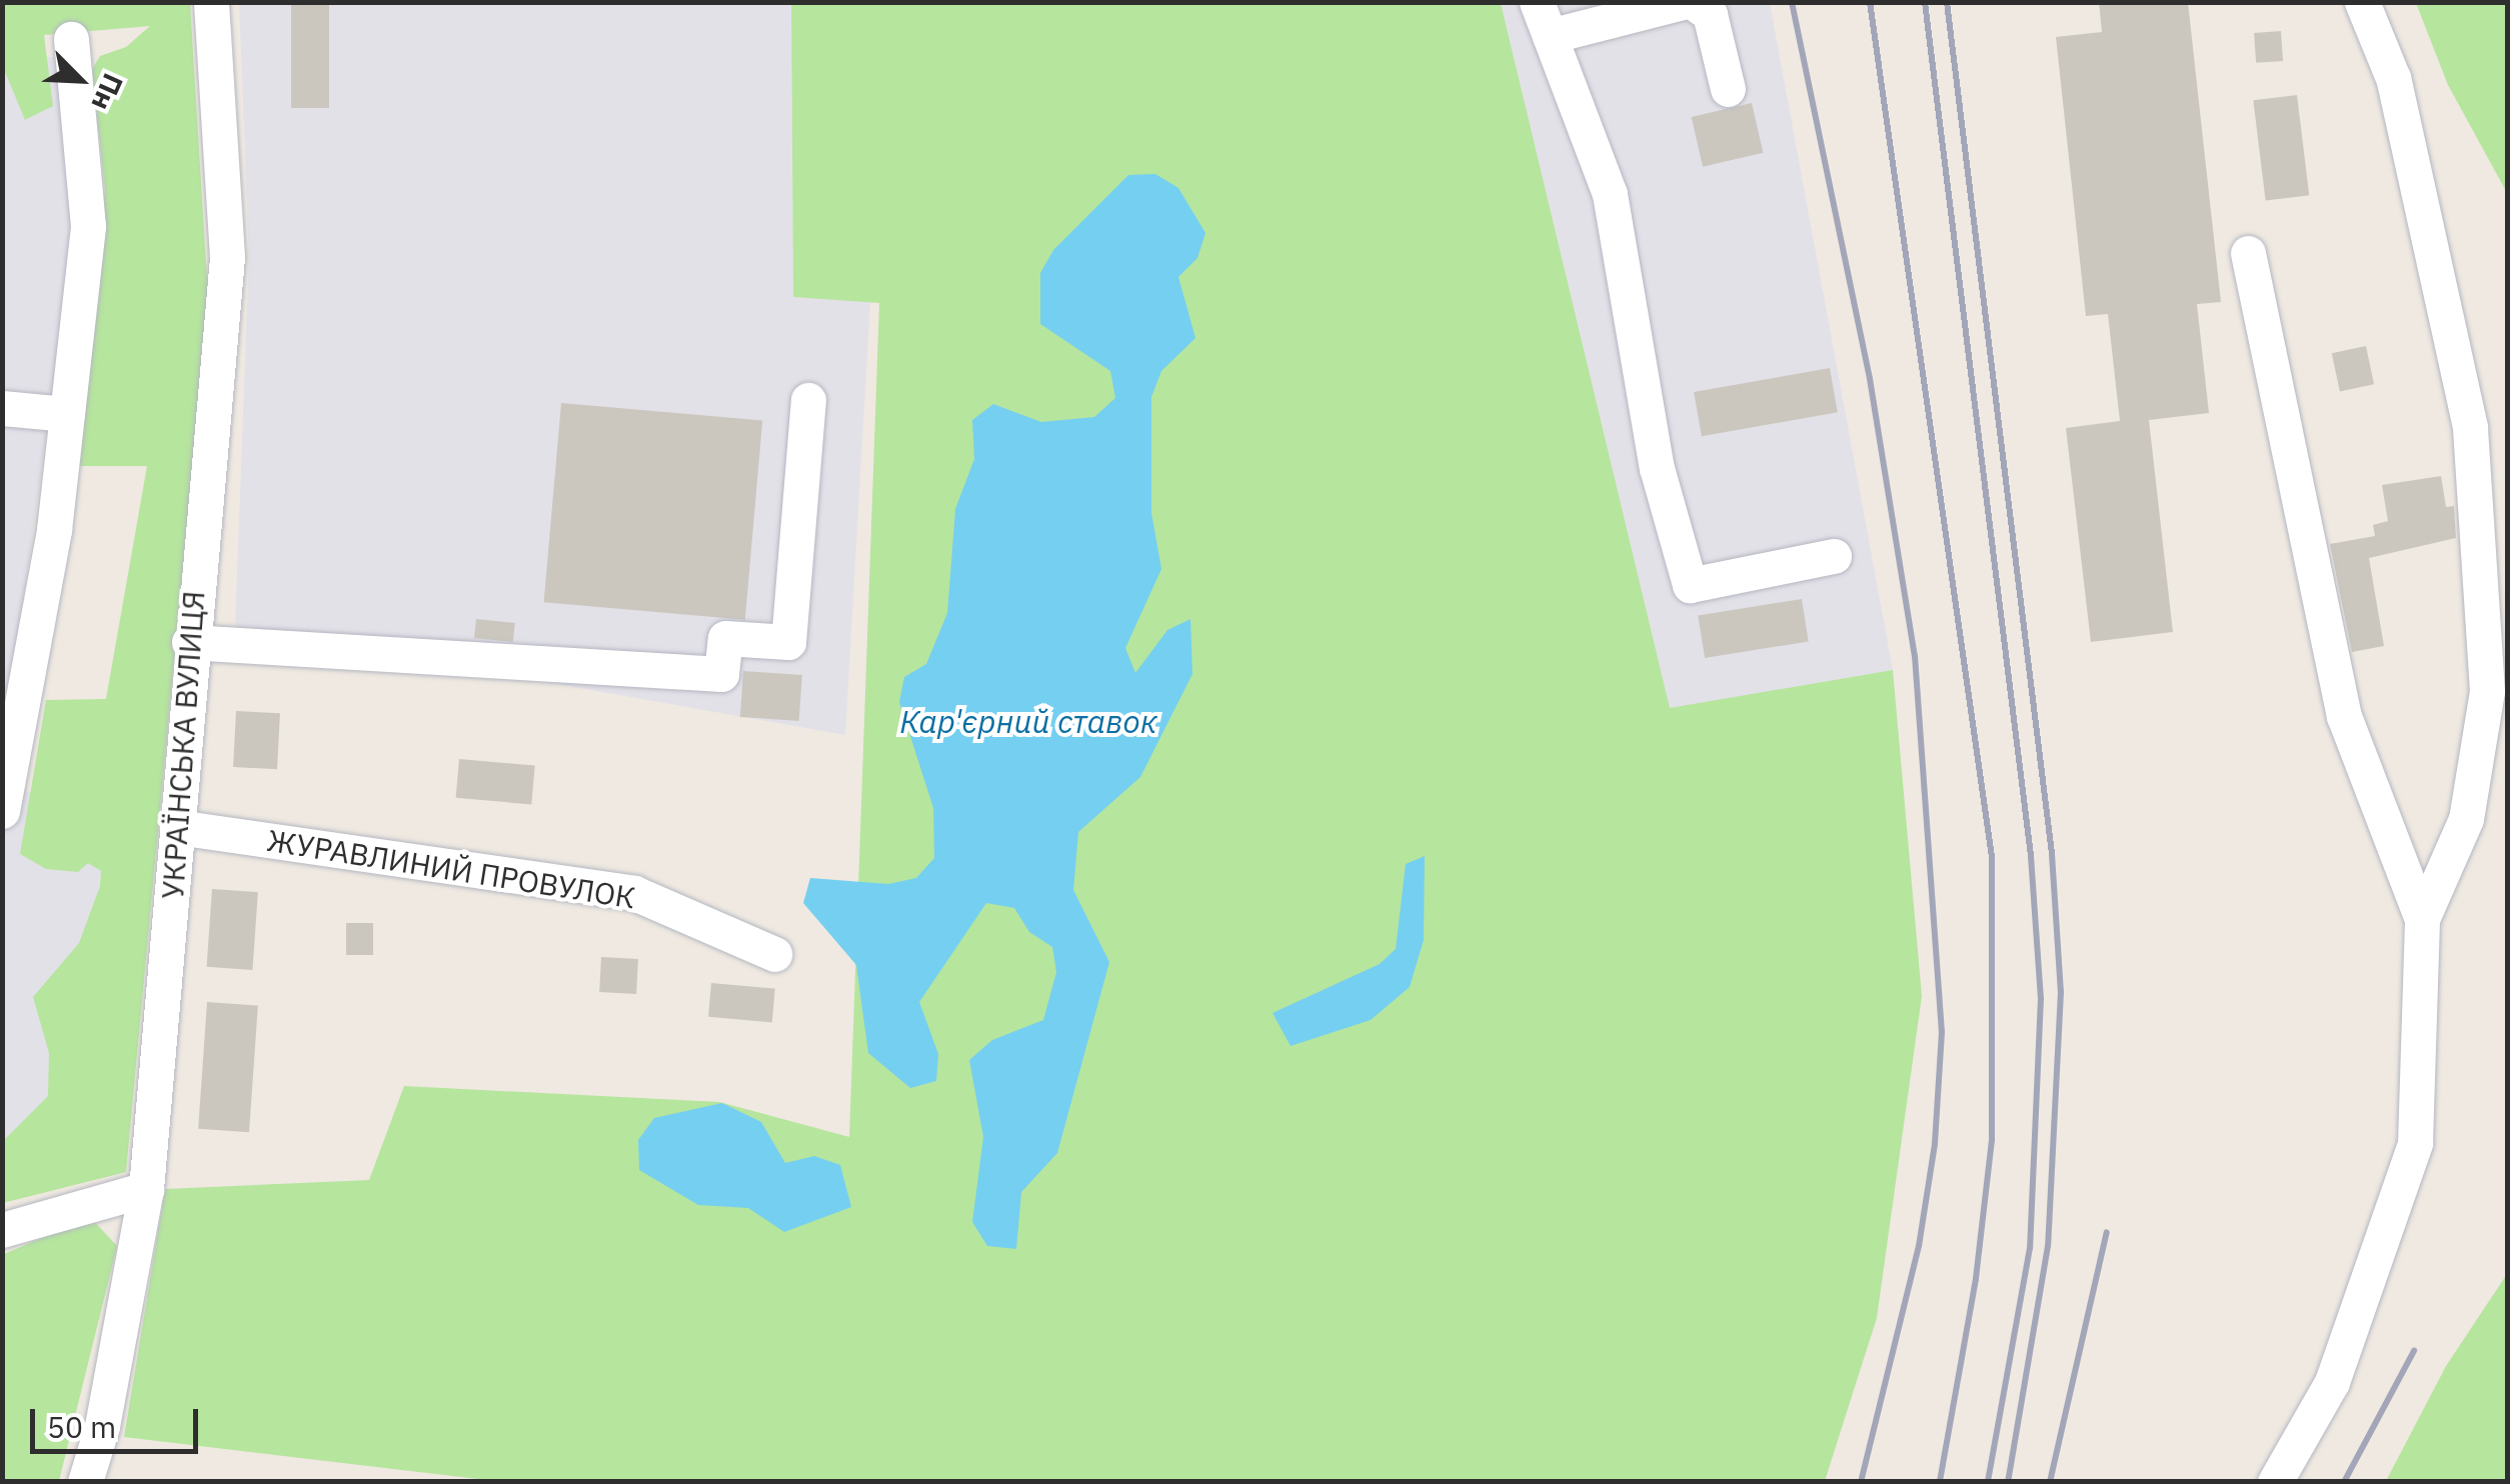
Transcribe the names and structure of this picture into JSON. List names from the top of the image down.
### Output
{
  "streets": {
    "street": ["УКРАЇНСЬКА ВУЛИЦЯ", "ЖУРАВЛИНИЙ ПРОВУЛОК"]
  },
  "crossings": [
    ["УКРАЇНСЬКА ВУЛИЦЯ", "ЖУРАВЛИНИЙ ПРОВУЛОК"]
  ],
  "water": ["Кар'єрний ставок"],
  "scale_bar": "50 m",
  "north": "bottom right"
}
